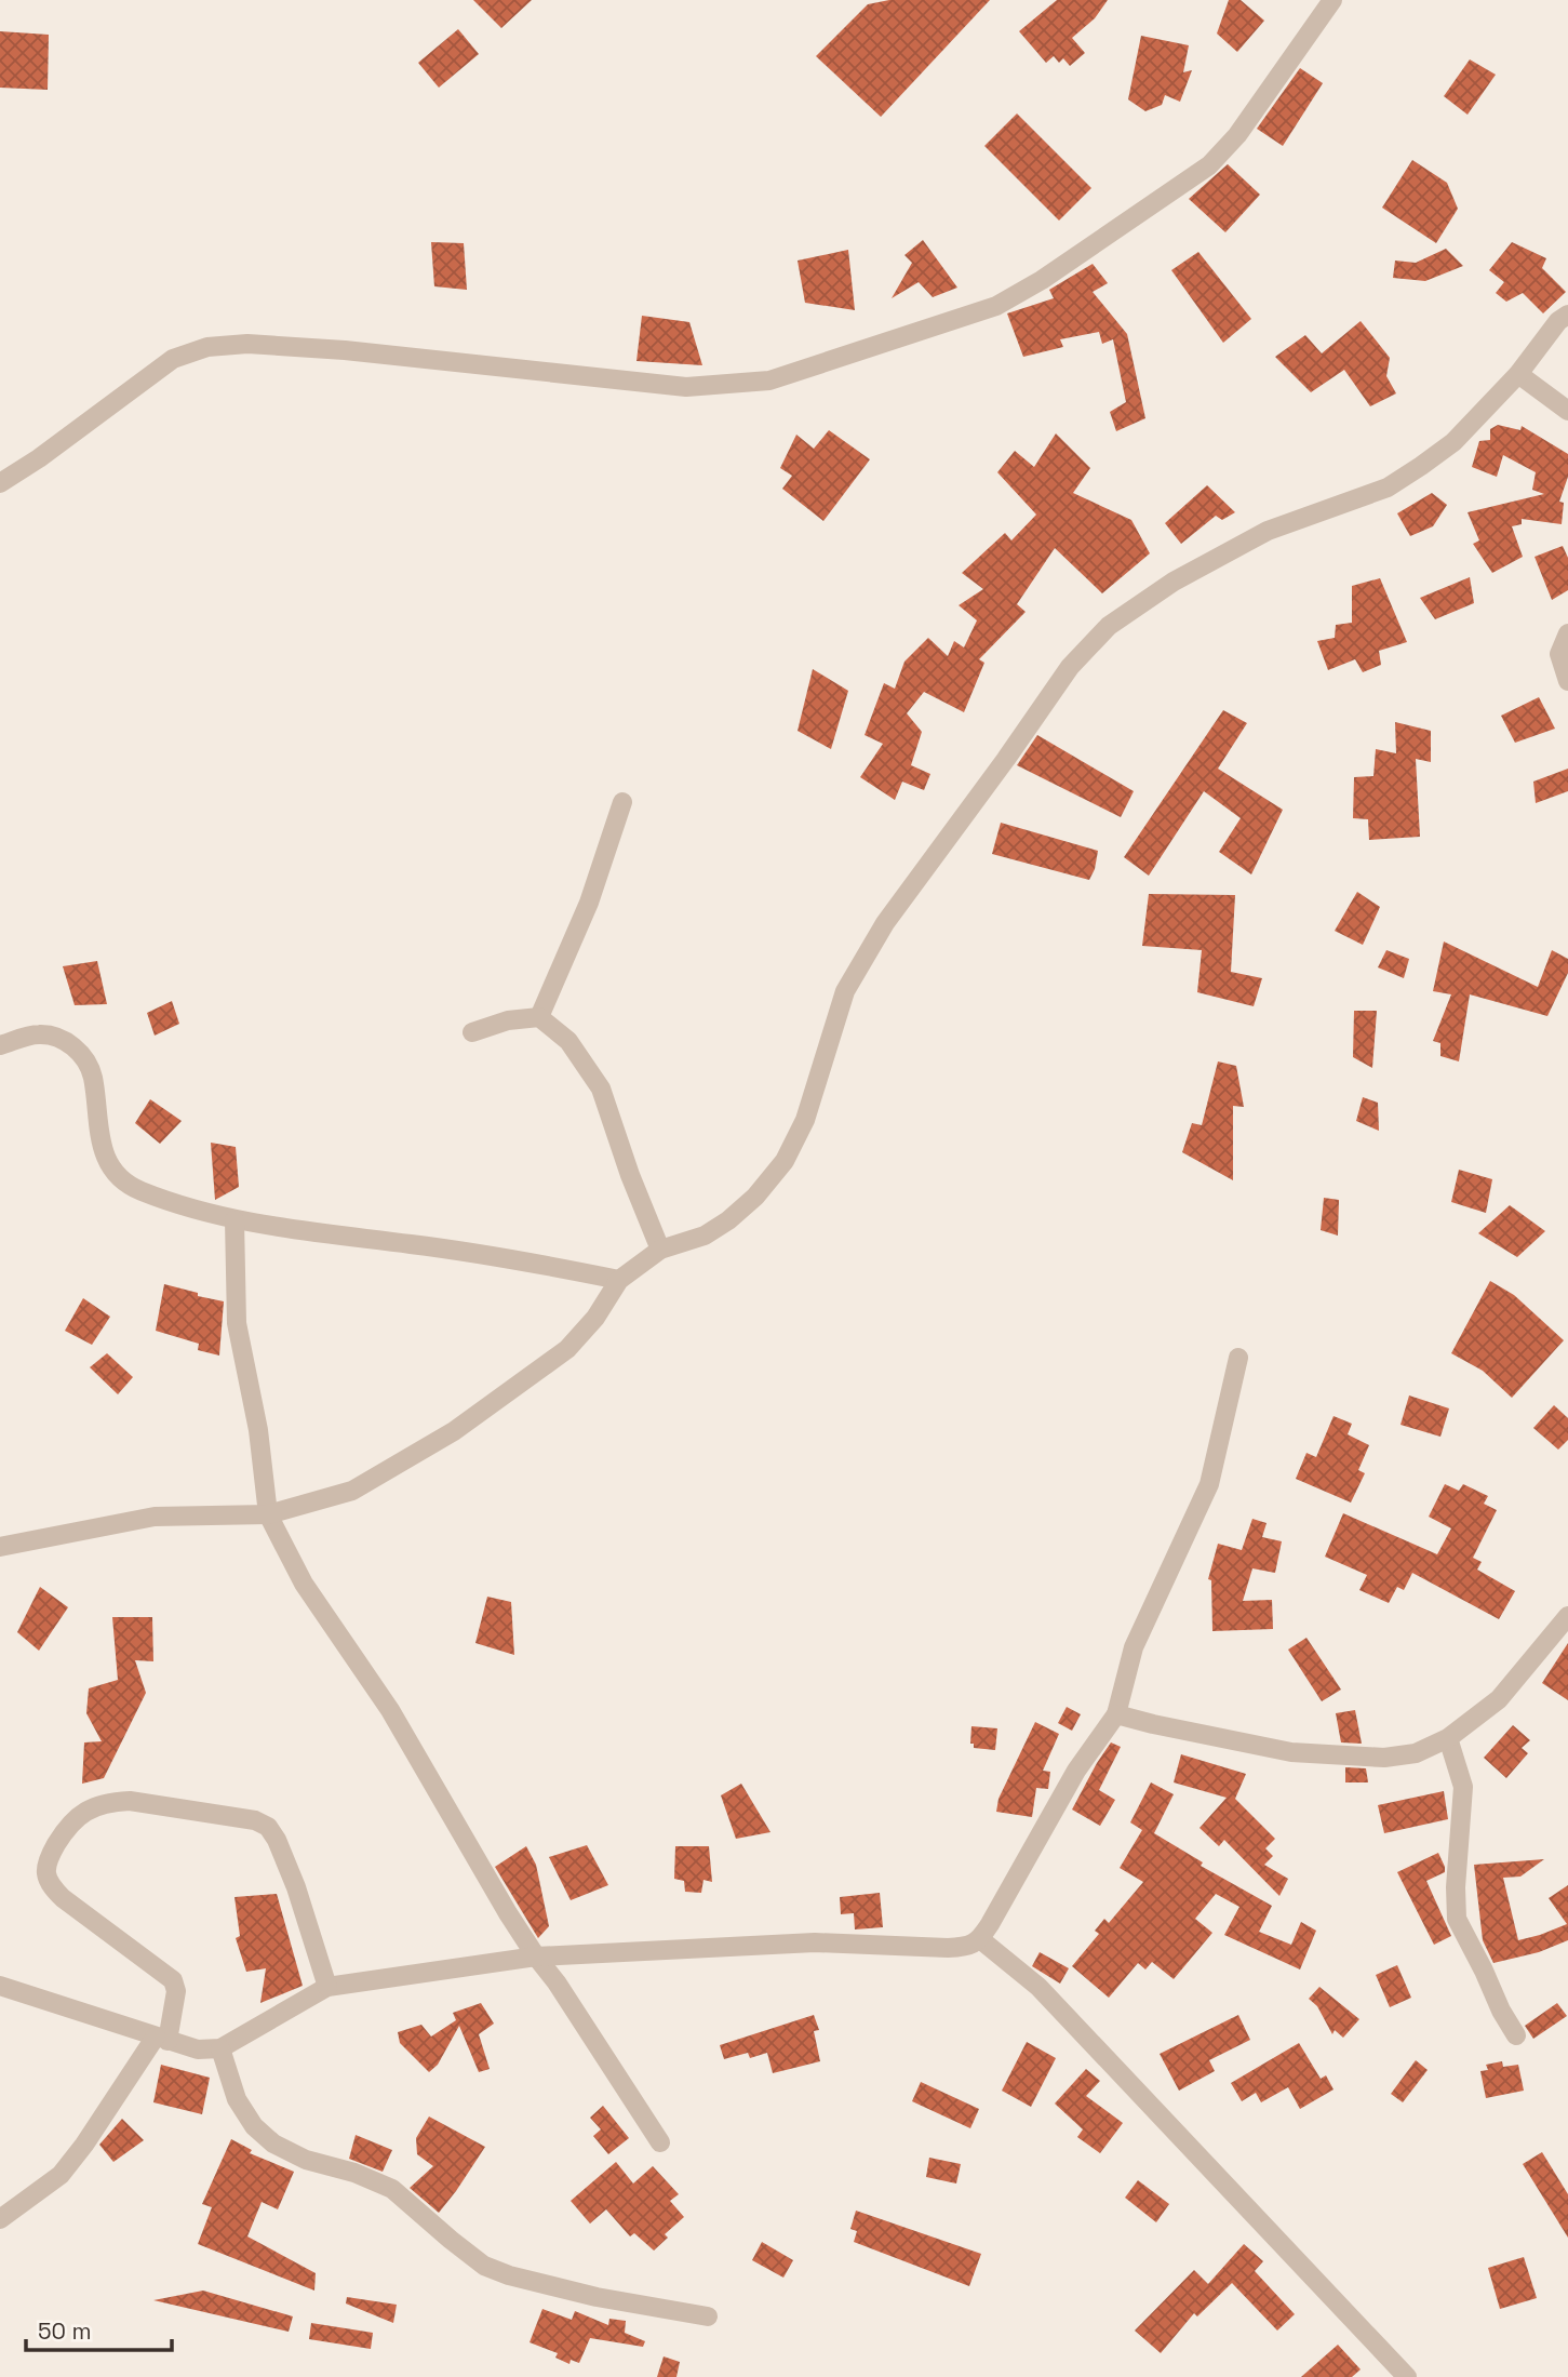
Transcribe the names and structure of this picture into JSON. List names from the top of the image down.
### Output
{
  "scale_bar": "50 m"
}
